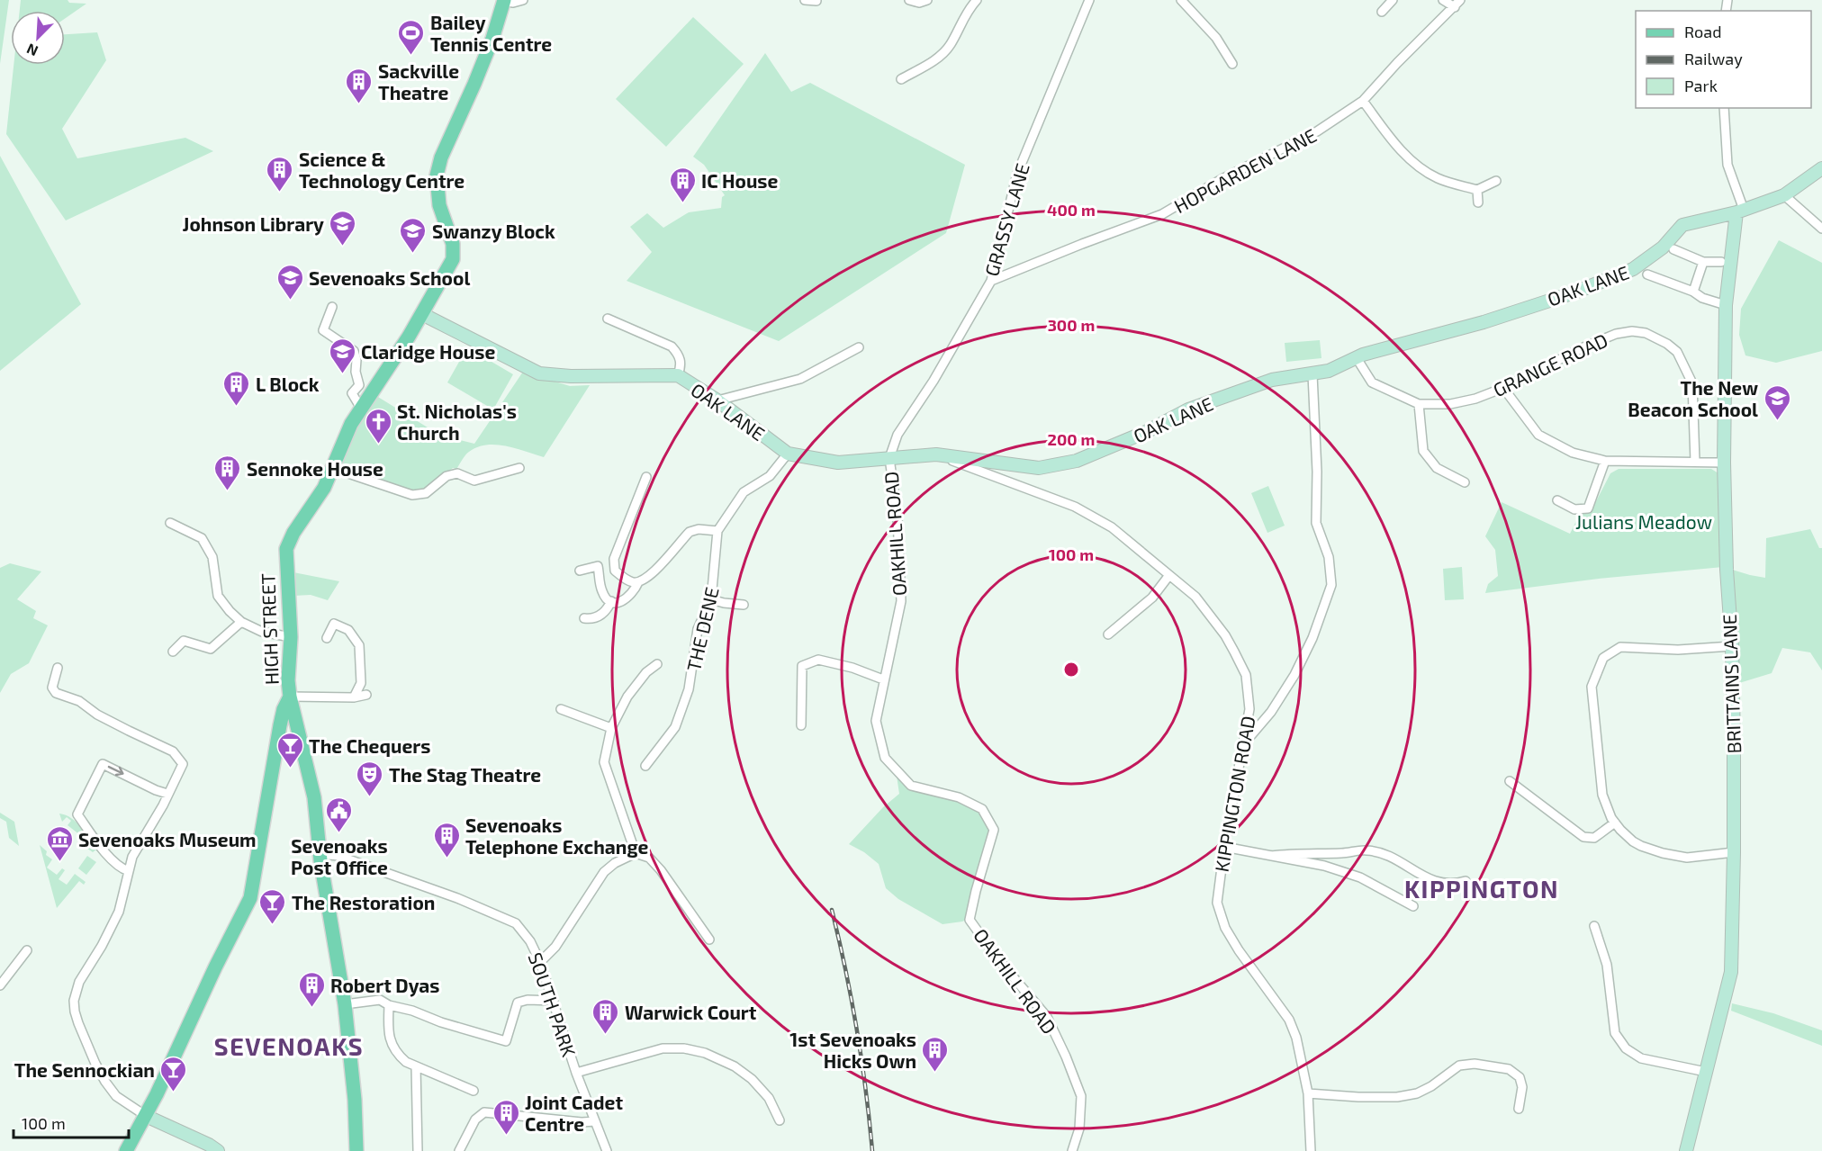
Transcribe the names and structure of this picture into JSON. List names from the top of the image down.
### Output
{
  "streets": {
    "main road": ["HIGH STREET"],
    "street": [
      "HOPGARDEN LANE",
      "GRASSY LANE",
      "OAK LANE",
      "GRANGE ROAD",
      "OAKHILL ROAD",
      "THE DENE",
      "BRITTAINS LANE",
      "KIPPINGTON ROAD",
      "SOUTH PARK"
    ]
  },
  "crossings": [
    ["HOPGARDEN LANE", "GRASSY LANE"],
    ["GRASSY LANE", "OAK LANE"],
    ["GRASSY LANE", "OAKHILL ROAD"],
    ["OAK LANE", "GRANGE ROAD"],
    ["OAK LANE", "OAKHILL ROAD"],
    ["OAK LANE", "HIGH STREET"],
    ["OAK LANE", "THE DENE"],
    ["OAK LANE", "BRITTAINS LANE"],
    ["OAK LANE", "KIPPINGTON ROAD"]
  ],
  "districts": ["KIPPINGTON", "SEVENOAKS"],
  "parks": ["Julians Meadow"],
  "places": {
    "sports": ["Bailey Tennis Centre"],
    "building": [
      "Sackville Theatre",
      "Science & Technology Centre",
      "IC House",
      "L Block",
      "Sennoke House",
      "Sevenoaks Telephone Exchange",
      "Robert Dyas",
      "Warwick Court",
      "1st Sevenoaks Hicks Own",
      "Joint Cadet Centre"
    ],
    "school or university": [
      "Johnson Library",
      "Swanzy Block",
      "Sevenoaks School",
      "Claridge House",
      "The New Beacon School"
    ],
    "church": ["St. Nicholas's Church"],
    "bar": ["The Chequers", "The Restoration", "The Sennockian"],
    "theatre": ["The Stag Theatre"],
    "public building": ["Sevenoaks Post Office"],
    "museum": ["Sevenoaks Museum"]
  },
  "legend": ["Road", "Railway", "Park"],
  "scale_bar": "100 m",
  "north": "bottom left",
  "rings": [
    "400 m",
    "300 m",
    "200 m",
    "100 m"
  ]
}
